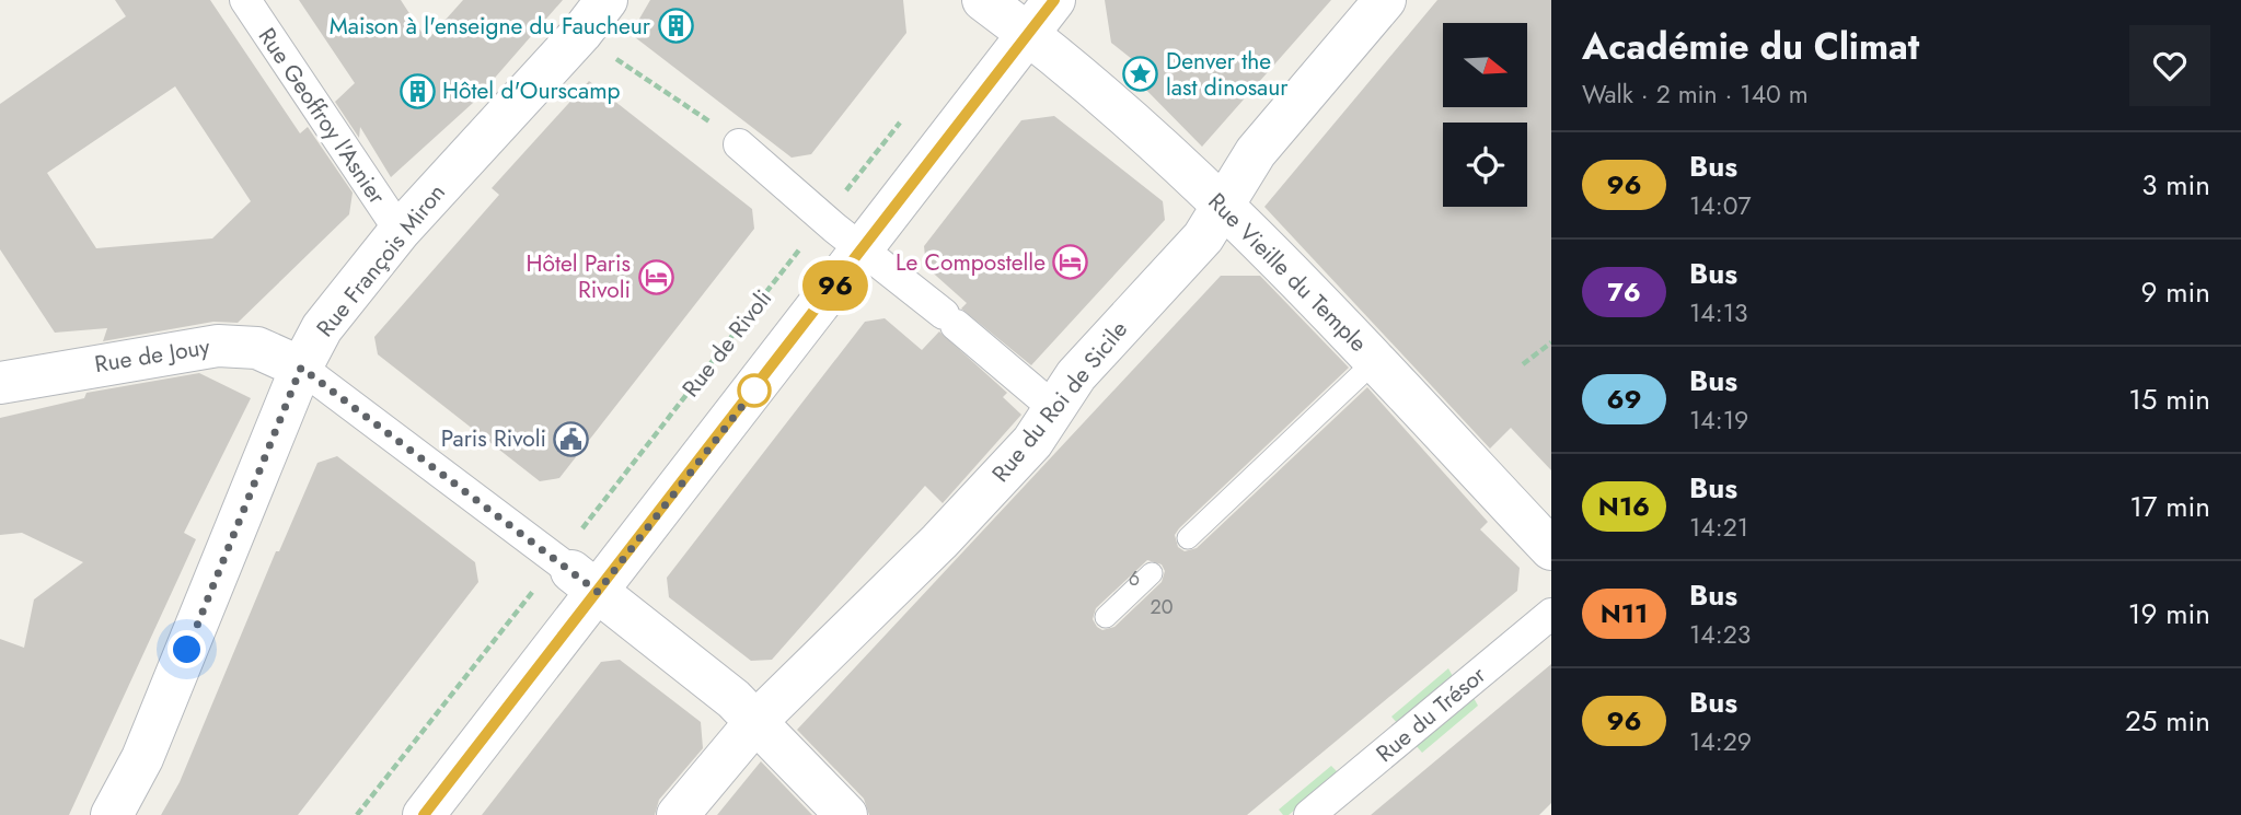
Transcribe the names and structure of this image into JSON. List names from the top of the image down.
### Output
{
  "streets": {
    "street": [
      "Rue Geoffroy l'Asnier",
      "Rue François Miron",
      "Rue Vieille du Temple",
      "Rue de Jouy",
      "Rue du Roi de Sicile",
      "Rue du Trésor"
    ],
    "path": ["Rue de Rivoli"]
  },
  "crossings": [
    ["Rue Geoffroy l'Asnier", "Rue François Miron"],
    ["Rue François Miron", "Rue de Jouy"],
    ["Rue Vieille du Temple", "Rue du Roi de Sicile"]
  ],
  "places": {
    "building": ["Maison à l'enseigne du Faucheur", "Hôtel d'Ourscamp"],
    "place": ["Denver the last dinosaur"],
    "hotel": ["Le Compostelle", "Hôtel Paris Rivoli"],
    "public building": ["Paris Rivoli"]
  },
  "lines": ["bus line 96"],
  "house_numbers": ["6", "20"],
  "north": "right",
  "page": {
    "on_map": "96",
    "heading": ["Académie du Climat", "Walk · 2 min · 140 m"],
    "list": [
      {
        "mark": "96",
        "name": "Bus",
        "note": "14:07",
        "value": "3 min"
      },
      {
        "mark": "76",
        "name": "Bus",
        "note": "14:13",
        "value": "9 min"
      },
      {
        "mark": "69",
        "name": "Bus",
        "note": "14:19",
        "value": "15 min"
      },
      {
        "mark": "N16",
        "name": "Bus",
        "note": "14:21",
        "value": "17 min"
      },
      {
        "mark": "N11",
        "name": "Bus",
        "note": "14:23",
        "value": "19 min"
      },
      {
        "mark": "96",
        "name": "Bus",
        "note": "14:29",
        "value": "25 min"
      }
    ]
  }
}
